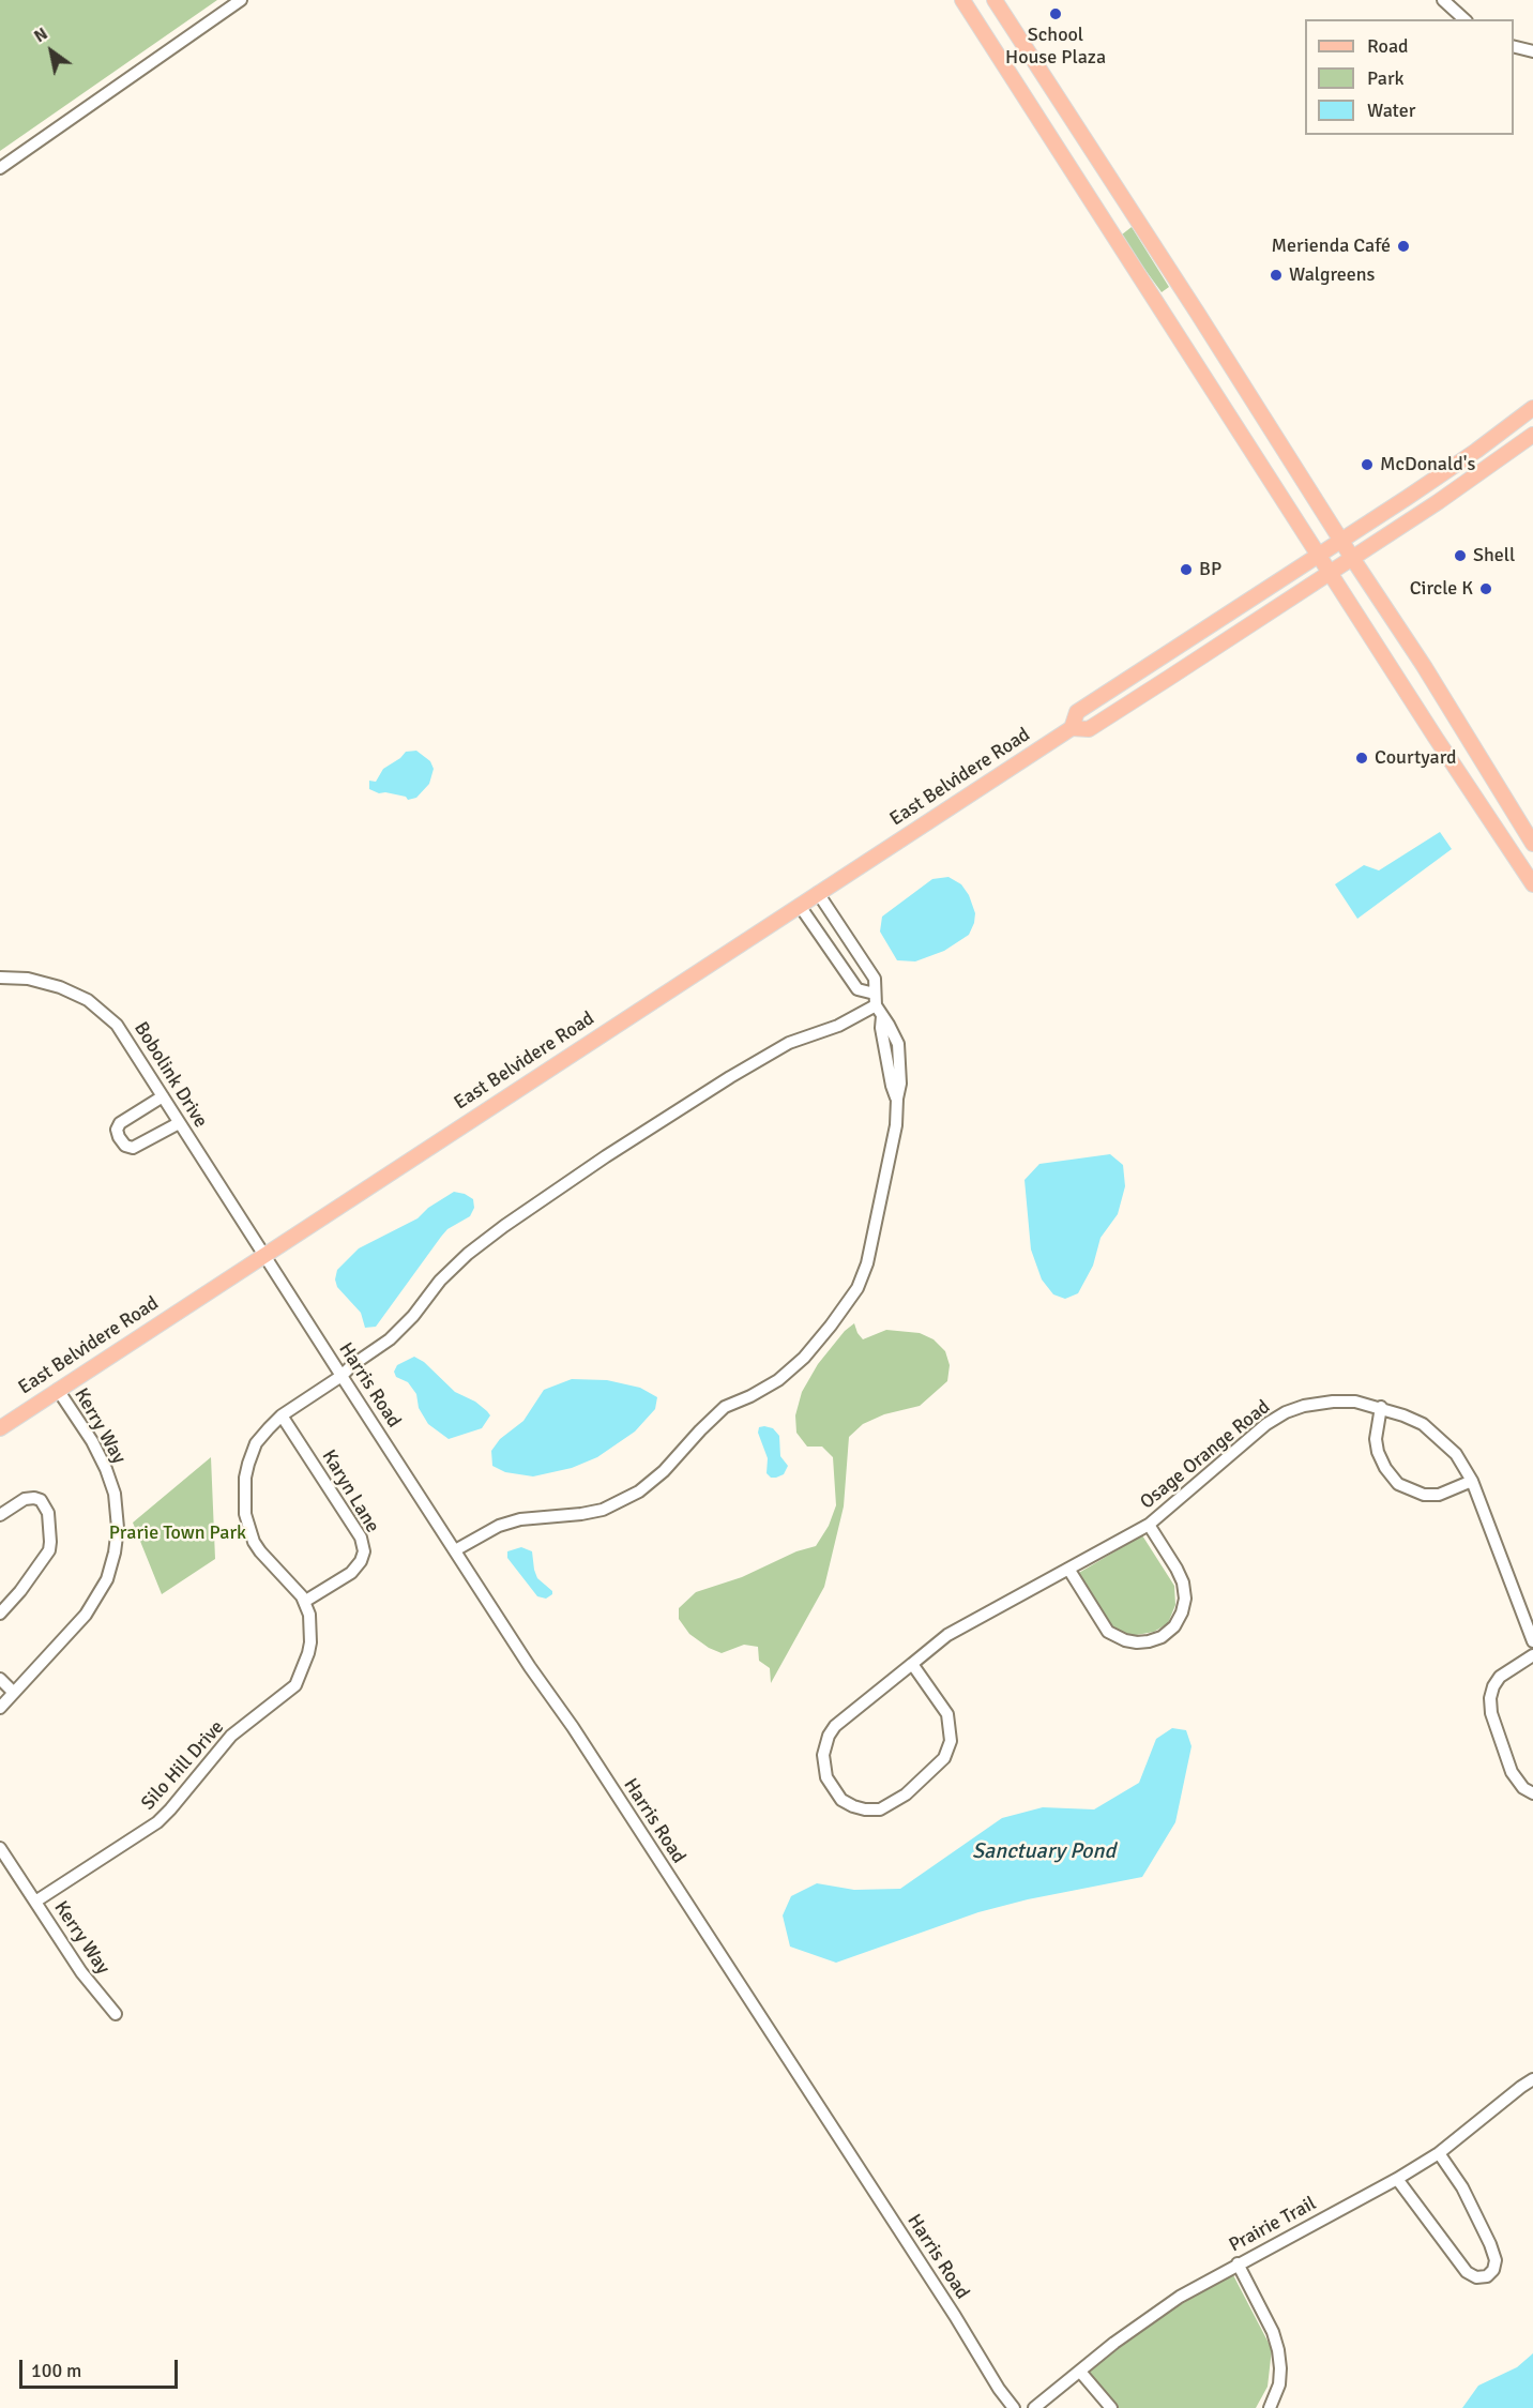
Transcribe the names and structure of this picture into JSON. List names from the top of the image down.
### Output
{
  "streets": {
    "main road": ["East Belvidere Road"],
    "street": [
      "Bobolink Drive",
      "Harris Road",
      "Kerry Way",
      "Osage Orange Road",
      "Karyn Lane",
      "Silo Hill Drive",
      "Prairie Trail"
    ]
  },
  "crossings": [
    ["East Belvidere Road", "Bobolink Drive"],
    ["East Belvidere Road", "Harris Road"],
    ["East Belvidere Road", "Kerry Way"],
    ["Bobolink Drive", "Harris Road"],
    ["Harris Road", "Silo Hill Drive"],
    ["Kerry Way", "Silo Hill Drive"],
    ["Karyn Lane", "Silo Hill Drive"]
  ],
  "water": ["Sanctuary Pond"],
  "parks": ["Prarie Town Park"],
  "places": [
    "School House Plaza",
    "Merienda Café",
    "Walgreens",
    "McDonald's",
    "Shell",
    "BP",
    "Circle K",
    "Courtyard"
  ],
  "legend": ["Road", "Park", "Water"],
  "scale_bar": "100 m",
  "north": "top left"
}
